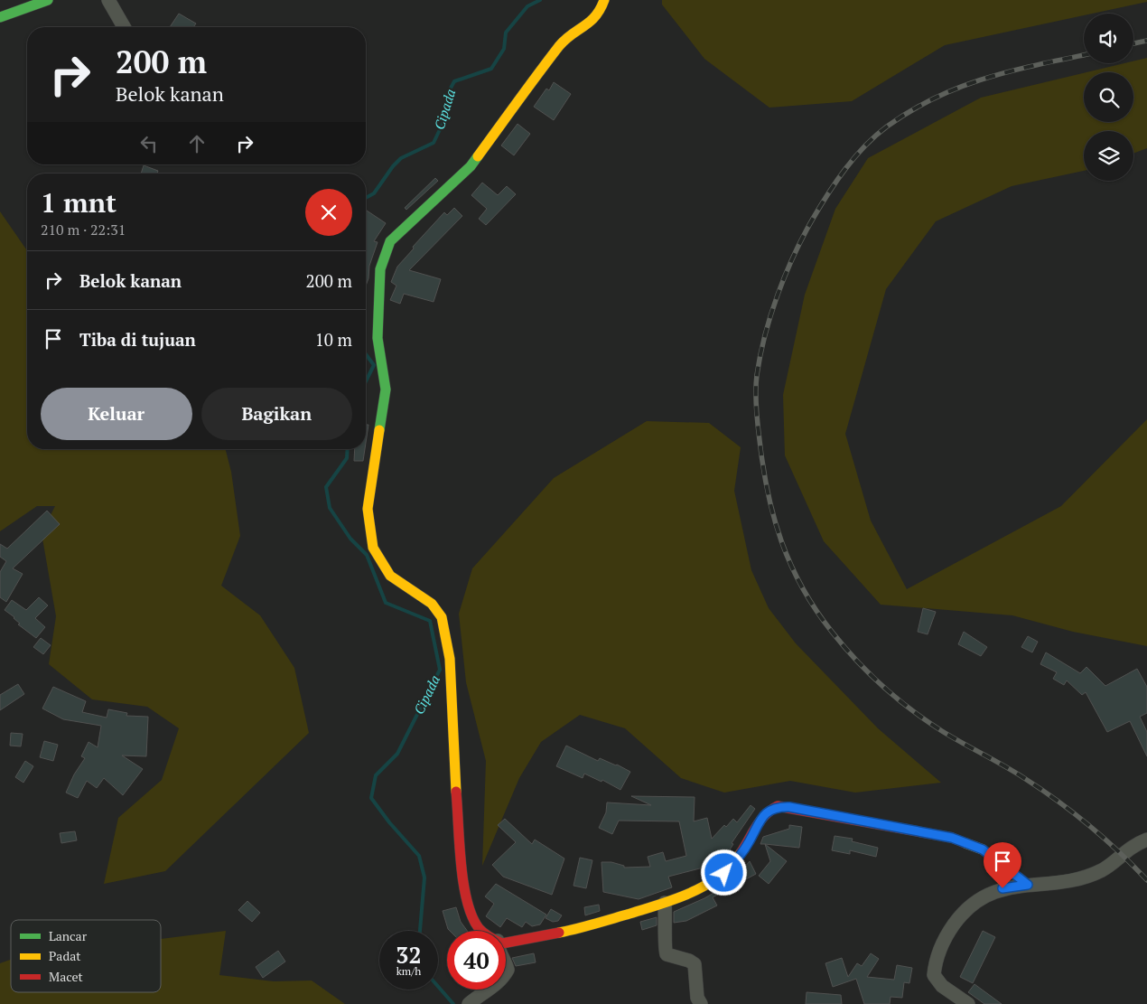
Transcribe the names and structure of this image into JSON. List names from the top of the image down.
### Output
{
  "water": ["Cipada"],
  "legend": ["Lancar", "Padat", "Macet"],
  "page": {
    "turn": ["200 m", "Belok kanan"],
    "heading": ["1 mnt", "210 m · 22:31"],
    "list": [
      {
        "name": "Belok kanan",
        "value": "200 m"
      },
      {
        "name": "Tiba di tujuan",
        "value": "10 m"
      }
    ],
    "buttons": ["Keluar", "Bagikan"],
    "speed": "32 km/h",
    "limit": "40"
  }
}
